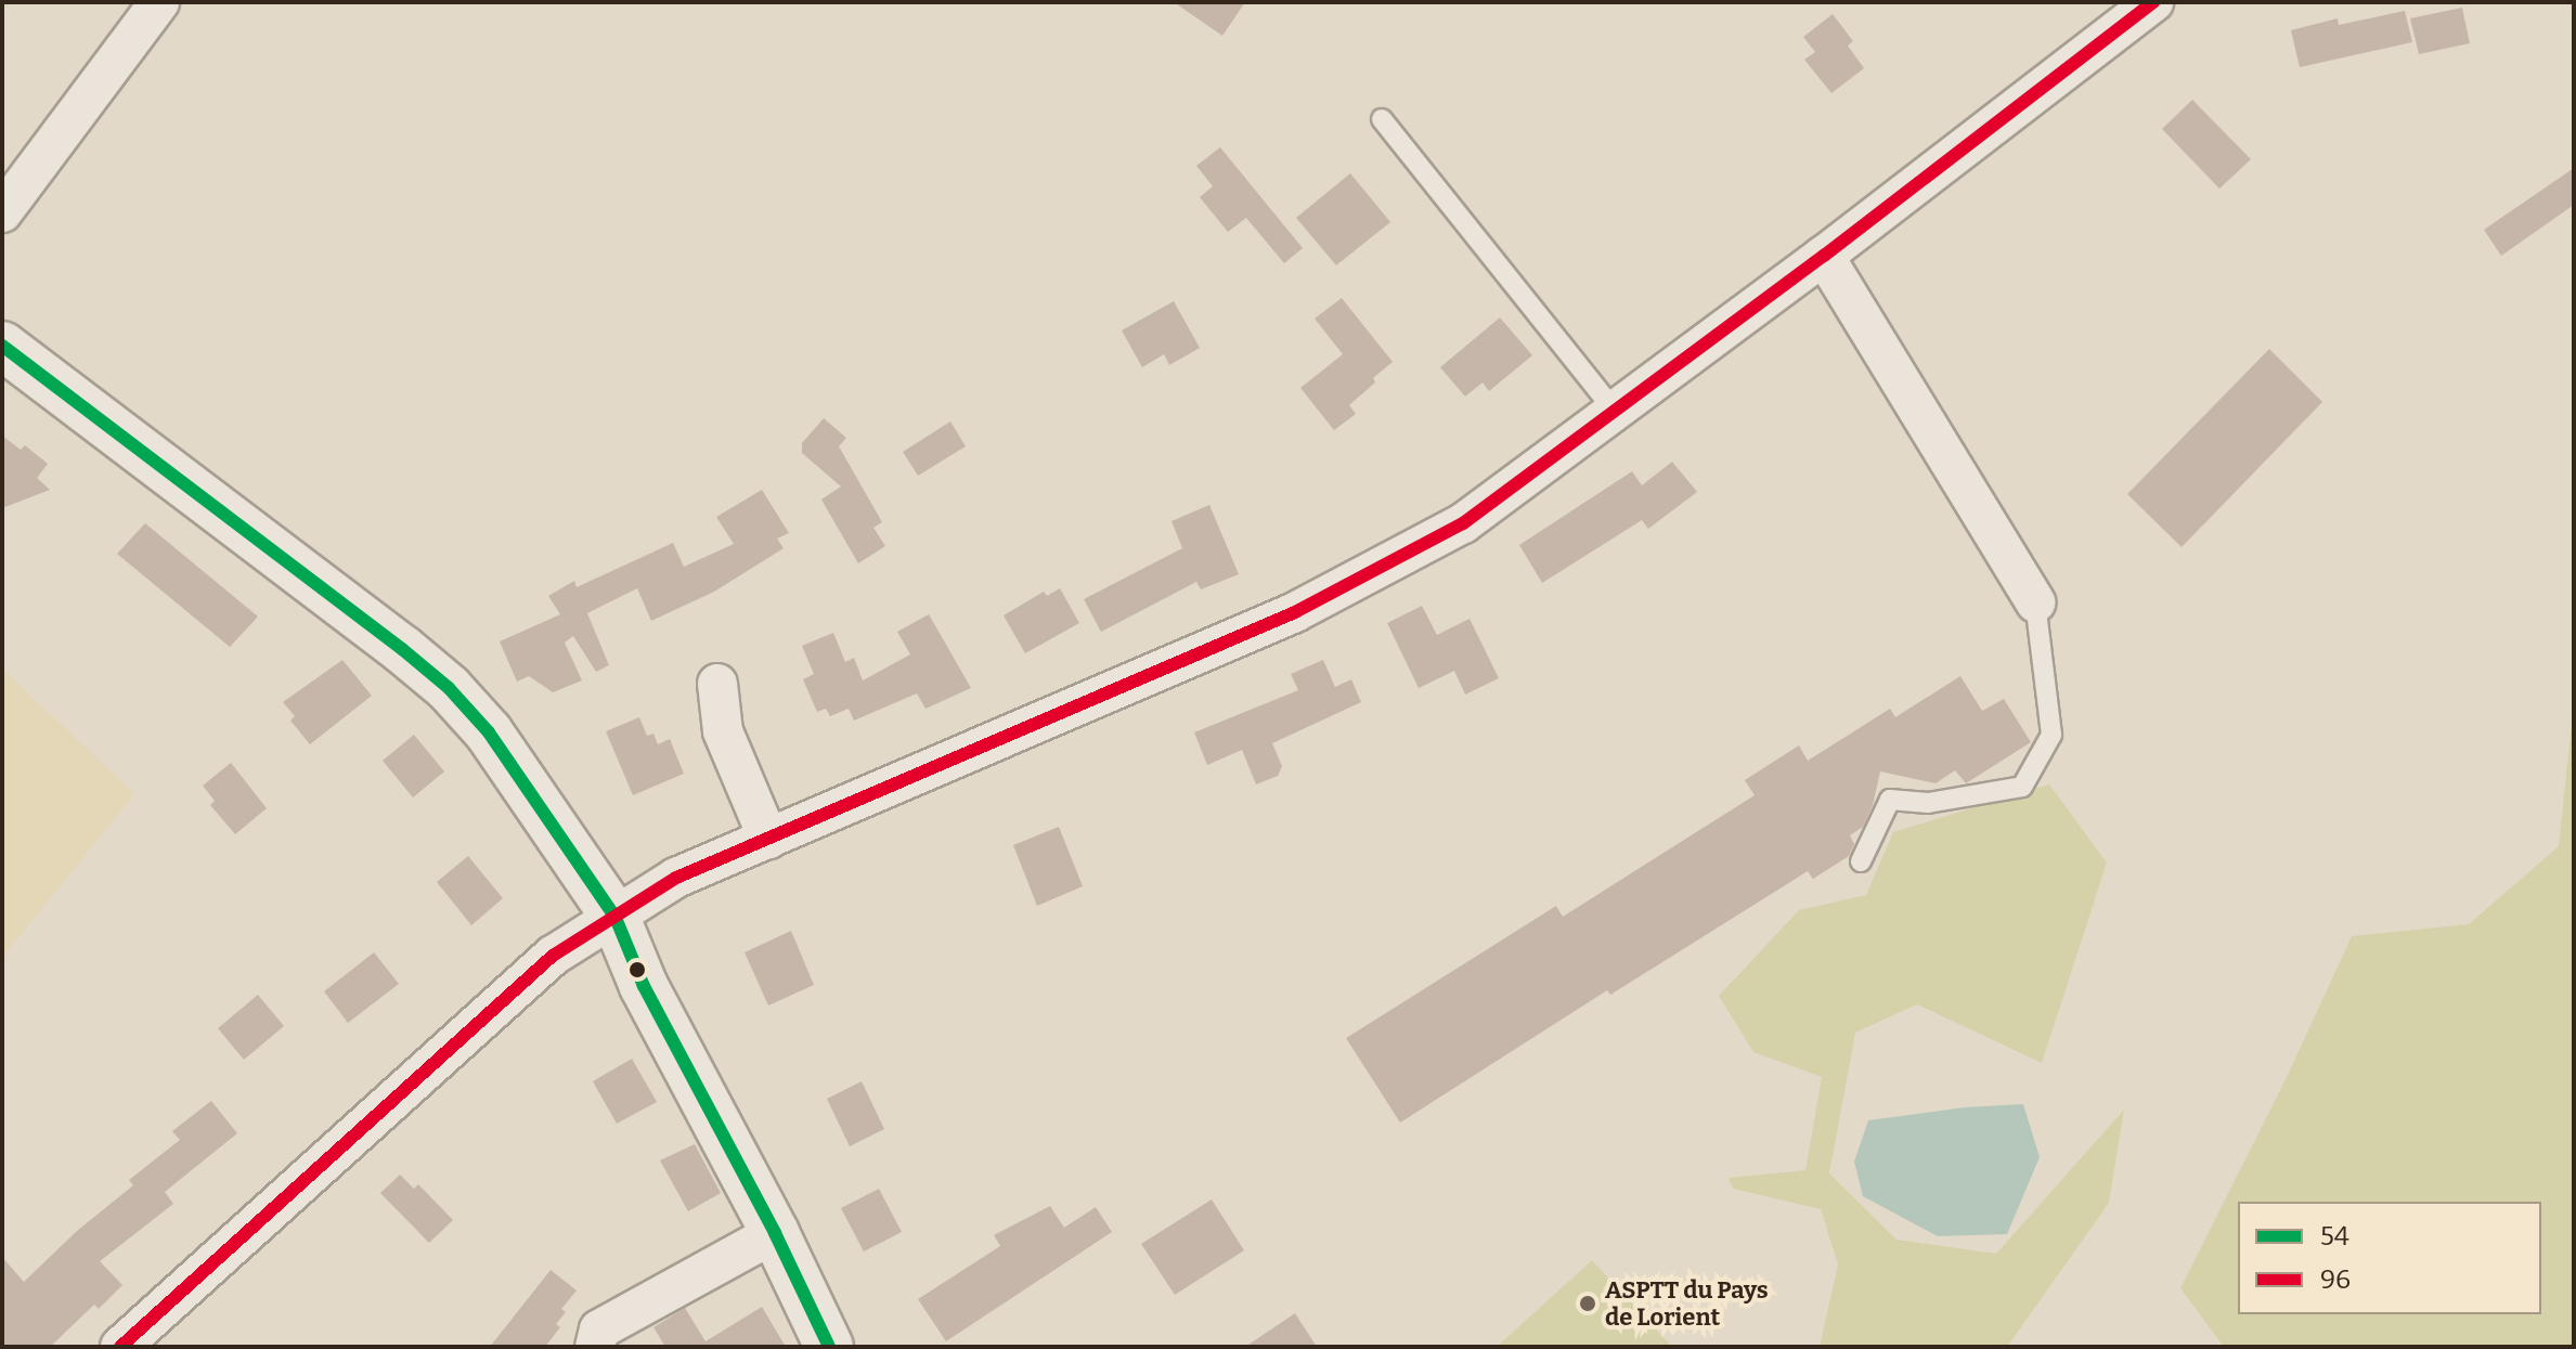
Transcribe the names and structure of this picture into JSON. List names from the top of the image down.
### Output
{
  "places": ["ASPTT du Pays de Lorient"],
  "lines": ["transit line 96", "transit line 54"],
  "legend": ["54", "96"]
}
